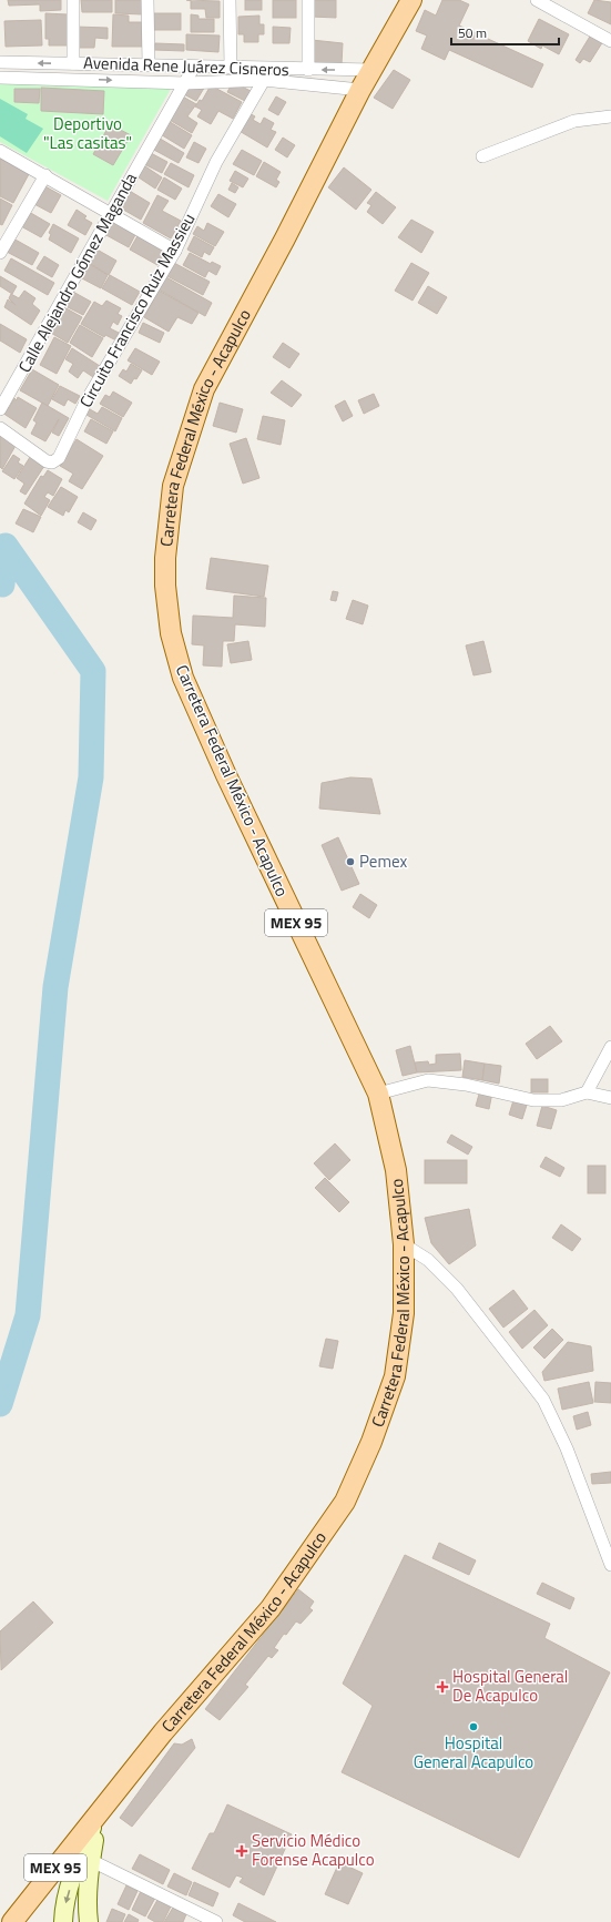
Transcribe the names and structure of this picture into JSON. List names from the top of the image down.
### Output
{
  "streets": {
    "main road": ["Carretera Federal México - Acapulco", "MEX 95"],
    "street": ["Avenida Rene Juárez Cisneros", "Calle Alejandro Gómez Maganda", "Circuito Francisco Ruiz Massieu"]
  },
  "crossings": [
    ["Avenida Rene Juárez Cisneros", "Calle Alejandro Gómez Maganda"],
    ["Avenida Rene Juárez Cisneros", "Circuito Francisco Ruiz Massieu"],
    ["Avenida Rene Juárez Cisneros", "Carretera Federal México - Acapulco"]
  ],
  "parks": ["Deportivo \"Las casitas\""],
  "places": {
    "other": ["Pemex", "Hospital General Acapulco"],
    "health": ["Hospital General De Acapulco", "Servicio Médico Forense Acapulco"]
  },
  "scale_bar": "50 m"
}
